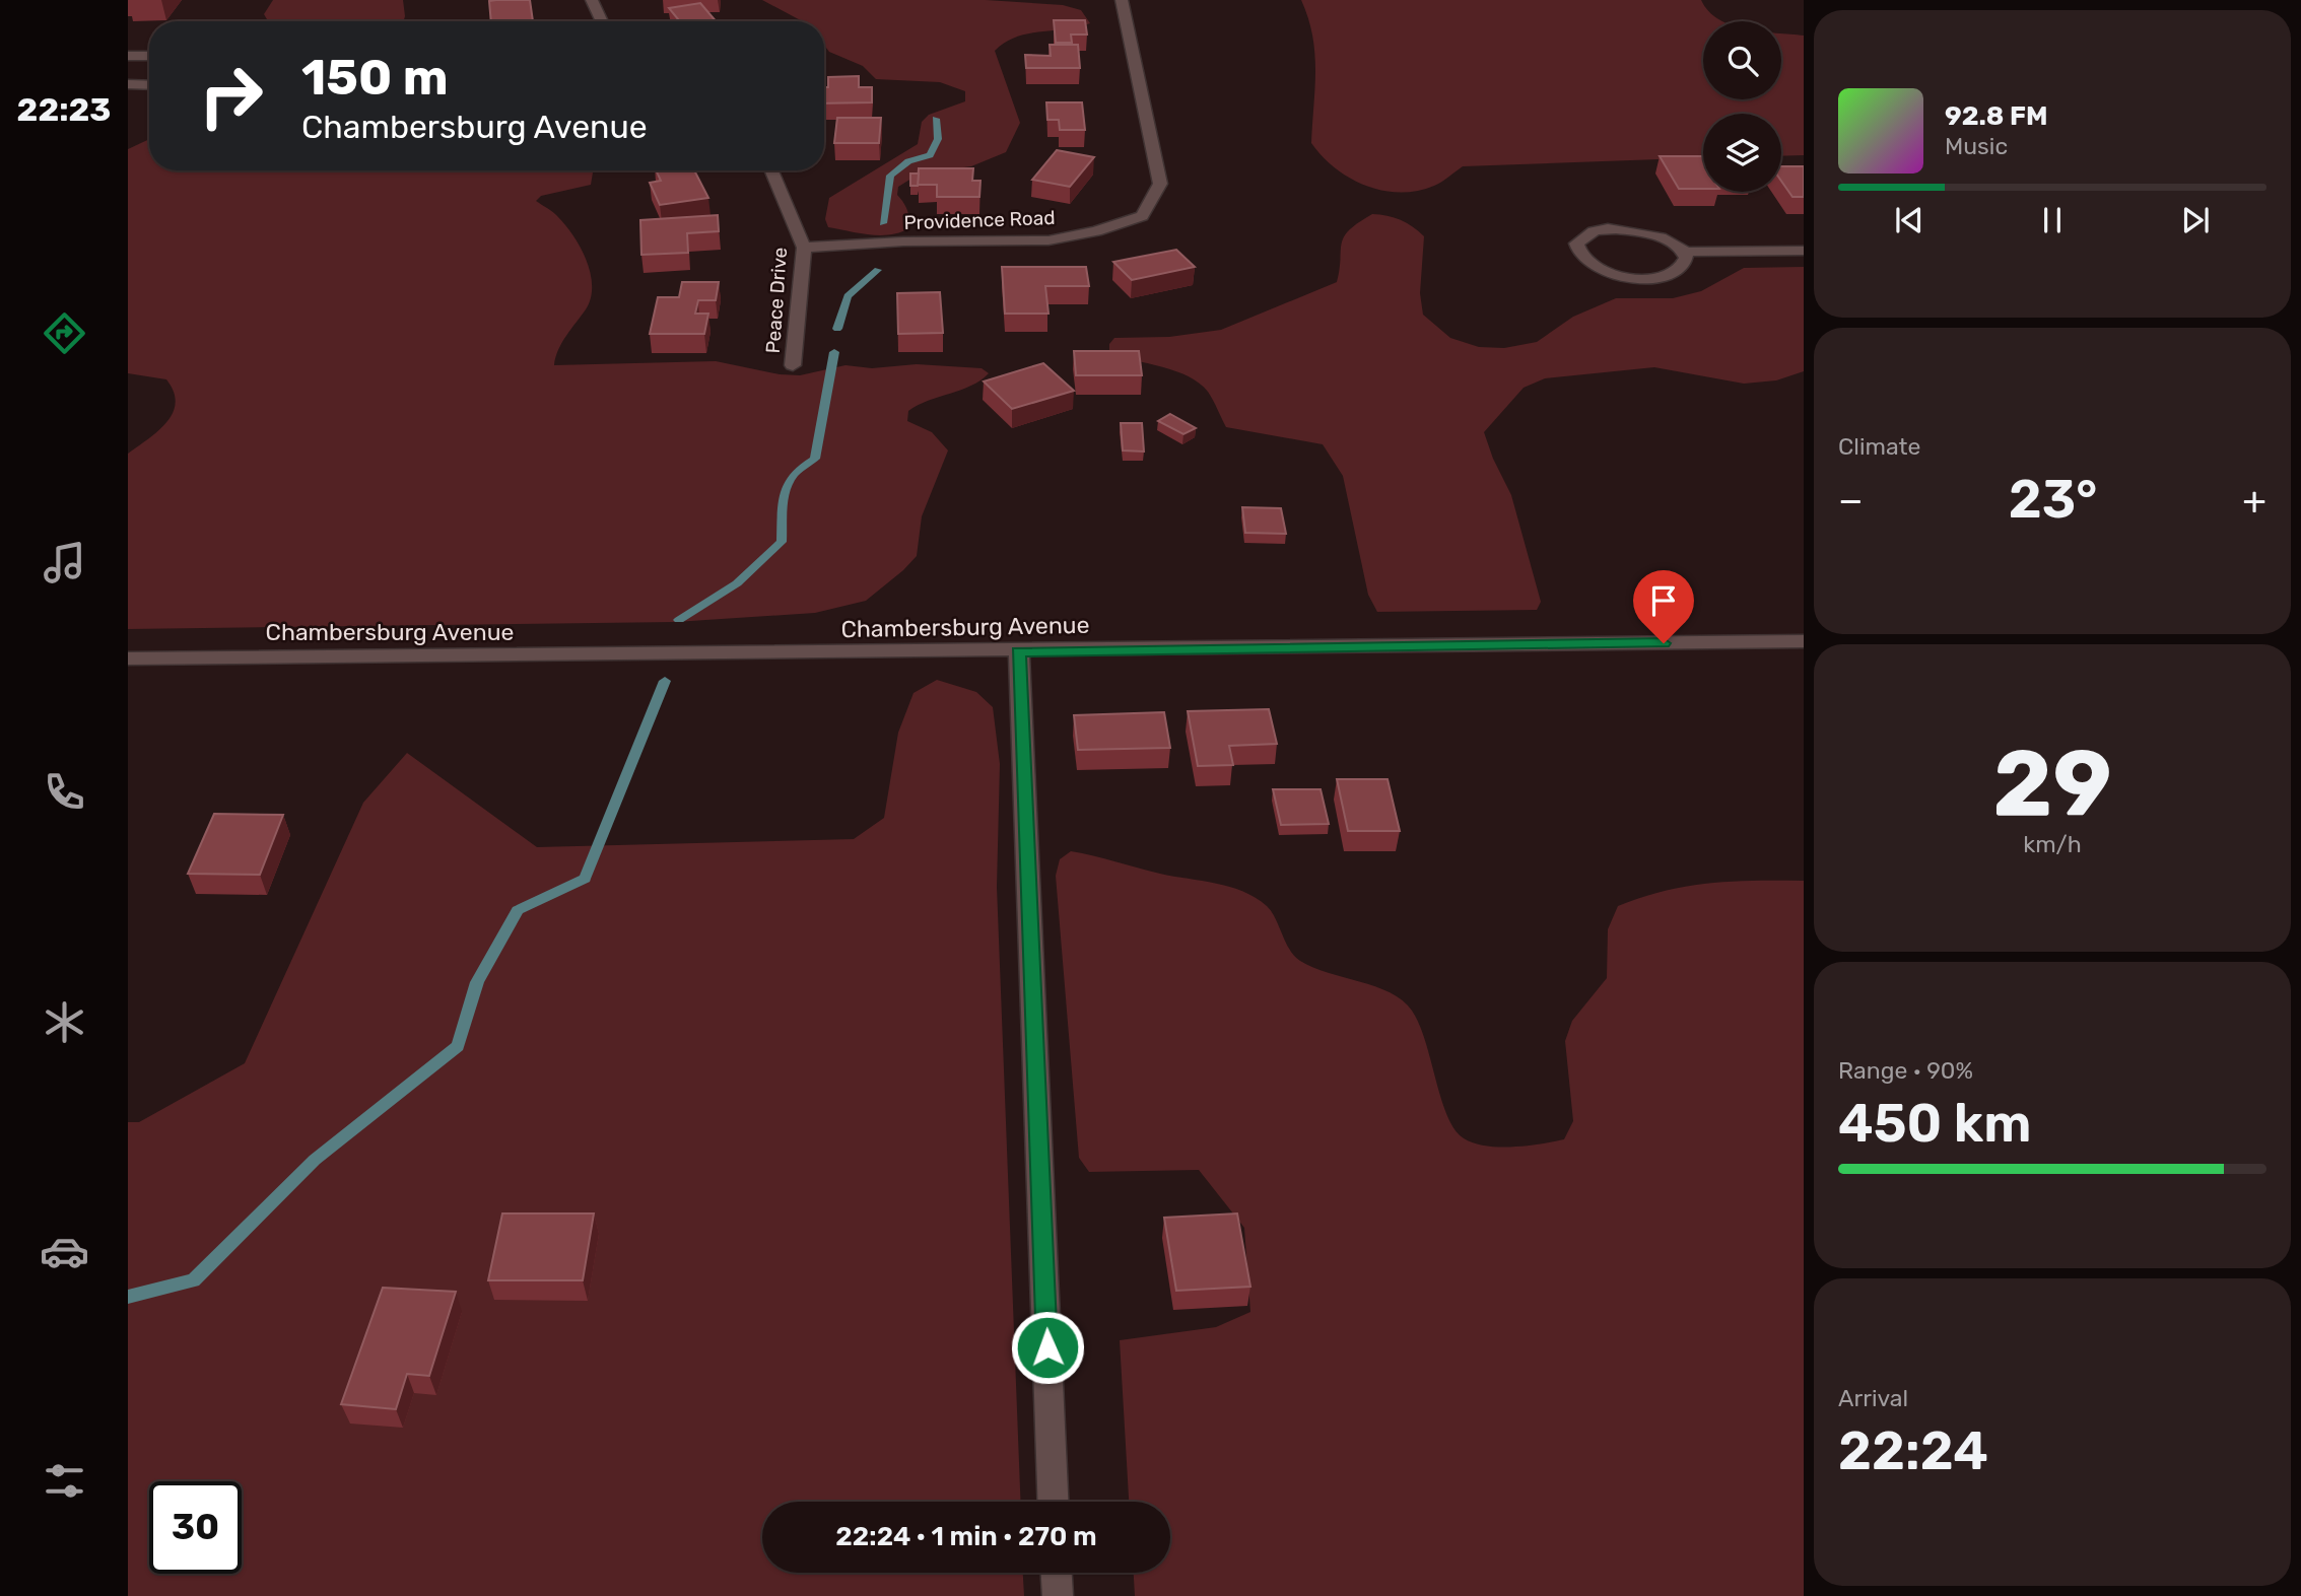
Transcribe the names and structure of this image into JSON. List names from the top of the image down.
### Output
{
  "streets": {
    "street": ["Providence Road", "Peace Drive", "Chambersburg Avenue"]
  },
  "crossings": [
    ["Providence Road", "Peace Drive"]
  ],
  "page": {
    "tabs": "22:23",
    "turn": ["150 m", "Chambersburg Avenue"],
    "song": ["92.8 FM", "Music"],
    "tile": [
      "Climate",
      ["29", "km/h"],
      ["Range · 90%", "450 km"],
      ["Arrival", "22:24"]
    ],
    "heat": ["−", "23°", "+"],
    "limit": "30",
    "trip": "22:24 · 1 min · 270 m"
  }
}
